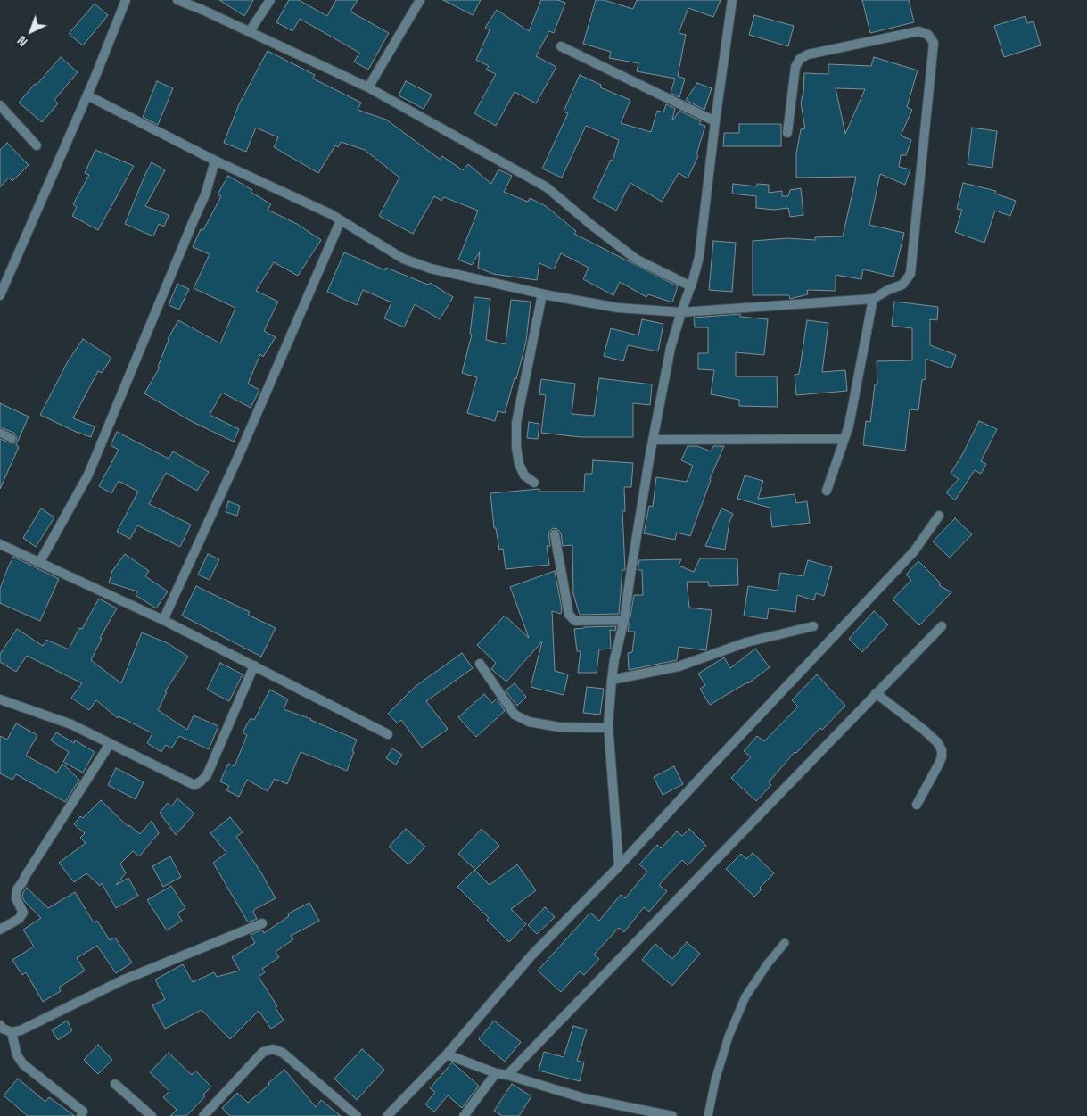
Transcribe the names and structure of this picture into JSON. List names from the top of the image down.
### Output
{
  "north": "bottom left"
}
